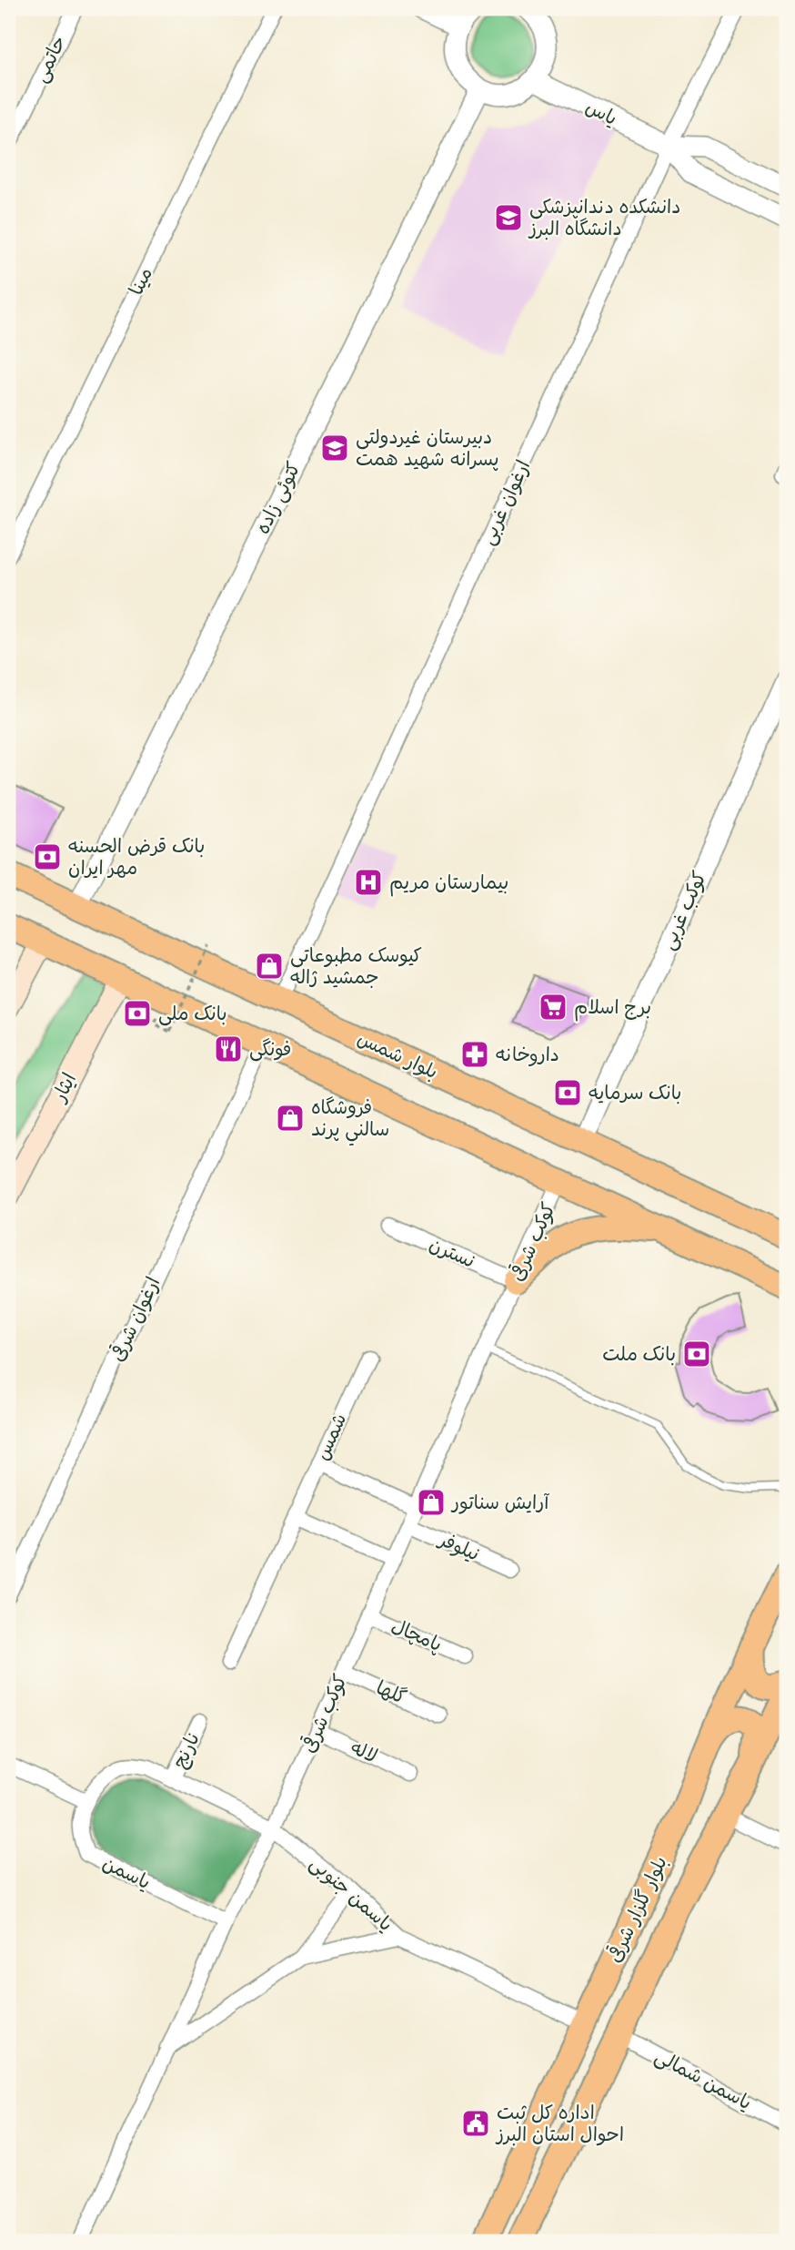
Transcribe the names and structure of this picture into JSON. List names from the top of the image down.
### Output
{
  "streets": {
    "main road": ["بلوار شمس", "ایثار", "بلوار گلزار شرقی"],
    "street": [
      "حاتمی",
      "یاس",
      "مینا",
      "کتوئی زاده",
      "ارغوان غربی",
      "کوکب غربی",
      "کوکب شرقی",
      "نسترن",
      "ارغوان شرقی",
      "شمس",
      "نیلوفر",
      "پامچال",
      "گلها",
      "نارنج",
      "لاله",
      "یاسمن",
      "یاسمن جنوبی",
      "یاسمن شمالی"
    ]
  },
  "crossings": [
    ["یاس", "ارغوان غربی"],
    ["کتوئی زاده", "بلوار شمس"],
    ["ارغوان غربی", "بلوار شمس"],
    ["کوکب غربی", "بلوار شمس"],
    ["کوکب شرقی", "نسترن"],
    ["کوکب شرقی", "نیلوفر"],
    ["کوکب شرقی", "پامچال"],
    ["کوکب شرقی", "گلها"],
    ["کوکب شرقی", "لاله"],
    ["کوکب شرقی", "یاسمن"],
    ["کوکب شرقی", "یاسمن جنوبی"],
    ["نارنج", "یاسمن جنوبی"],
    ["یاسمن", "یاسمن جنوبی"],
    ["یاسمن جنوبی", "بلوار گلزار شرقی"],
    ["بلوار گلزار شرقی", "یاسمن شمالی"]
  ],
  "places": {
    "school or university": ["دانشکده دندانپزشکی دانشگاه البرز", "دبیرستان غیردولتی پسرانه شهید همت"],
    "bank": [
      "بانک قرض الحسنه مهر ایران",
      "بانک ملی",
      "بانک سرمایه",
      "بانک ملت"
    ],
    "hospital": ["بیمارستان مریم"],
    "shop": ["کیوسک مطبوعاتی جمشید ژاله", "فروشگاه سالني پرند", "آرایش سناتور"],
    "supermarket": ["برج اسلام"],
    "restaurant": ["فونگی"],
    "pharmacy": ["داروخانه"],
    "public building": ["اداره کل ثبت احوال استان البرز"]
  }
}
